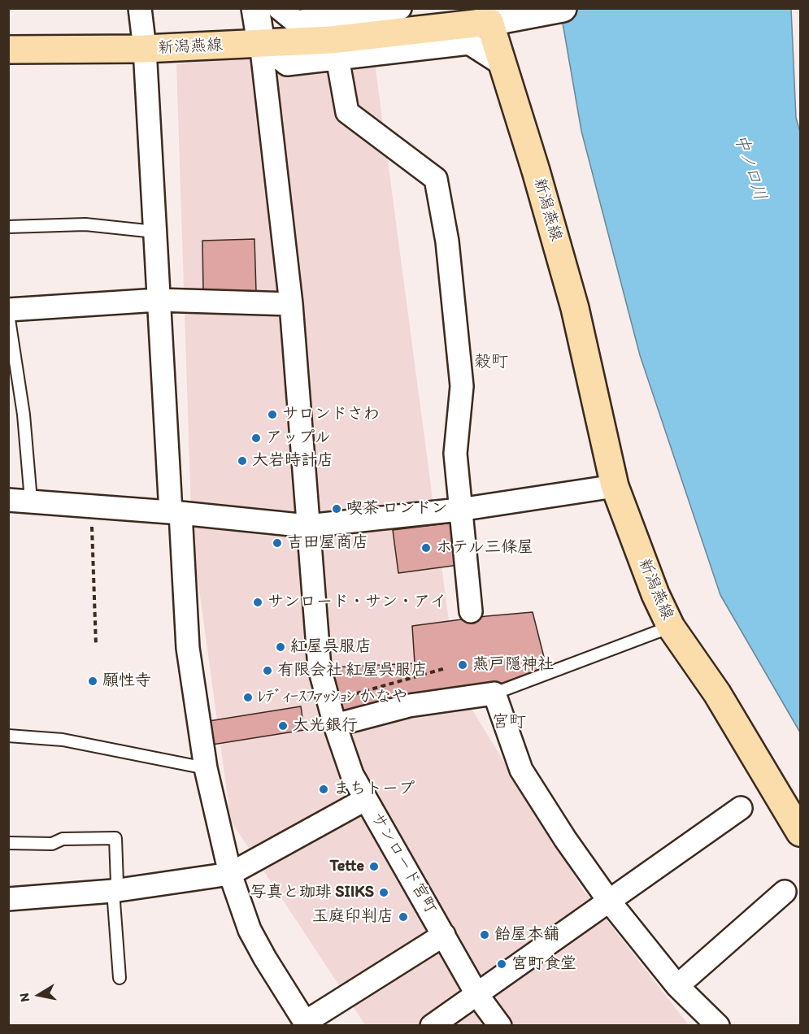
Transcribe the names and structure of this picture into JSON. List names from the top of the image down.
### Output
{
  "streets": {
    "main road": ["新潟燕線"],
    "street": ["サンロード宮町"]
  },
  "crossings": [
    ["新潟燕線", "サンロード宮町"]
  ],
  "districts": ["穀町", "宮町"],
  "water": ["中ノ口川"],
  "places": [
    "サロンドさわ",
    "アップル",
    "大岩時計店",
    "喫茶 ロンドン",
    "吉田屋商店",
    "ホテル三條屋",
    "サンロード・サン・アイ",
    "紅屋呉服店",
    "燕戸隠神社",
    "有限会社 紅屋呉服店",
    "願性寺",
    "ﾚﾃﾞｨｰｽﾌｧｯｼｮﾝ かなや",
    "大光銀行",
    "まちトープ",
    "Tette",
    "写真と珈琲 SIIKS",
    "玉庭印判店",
    "飴屋本舗",
    "宮町食堂"
  ],
  "north": "left"
}
